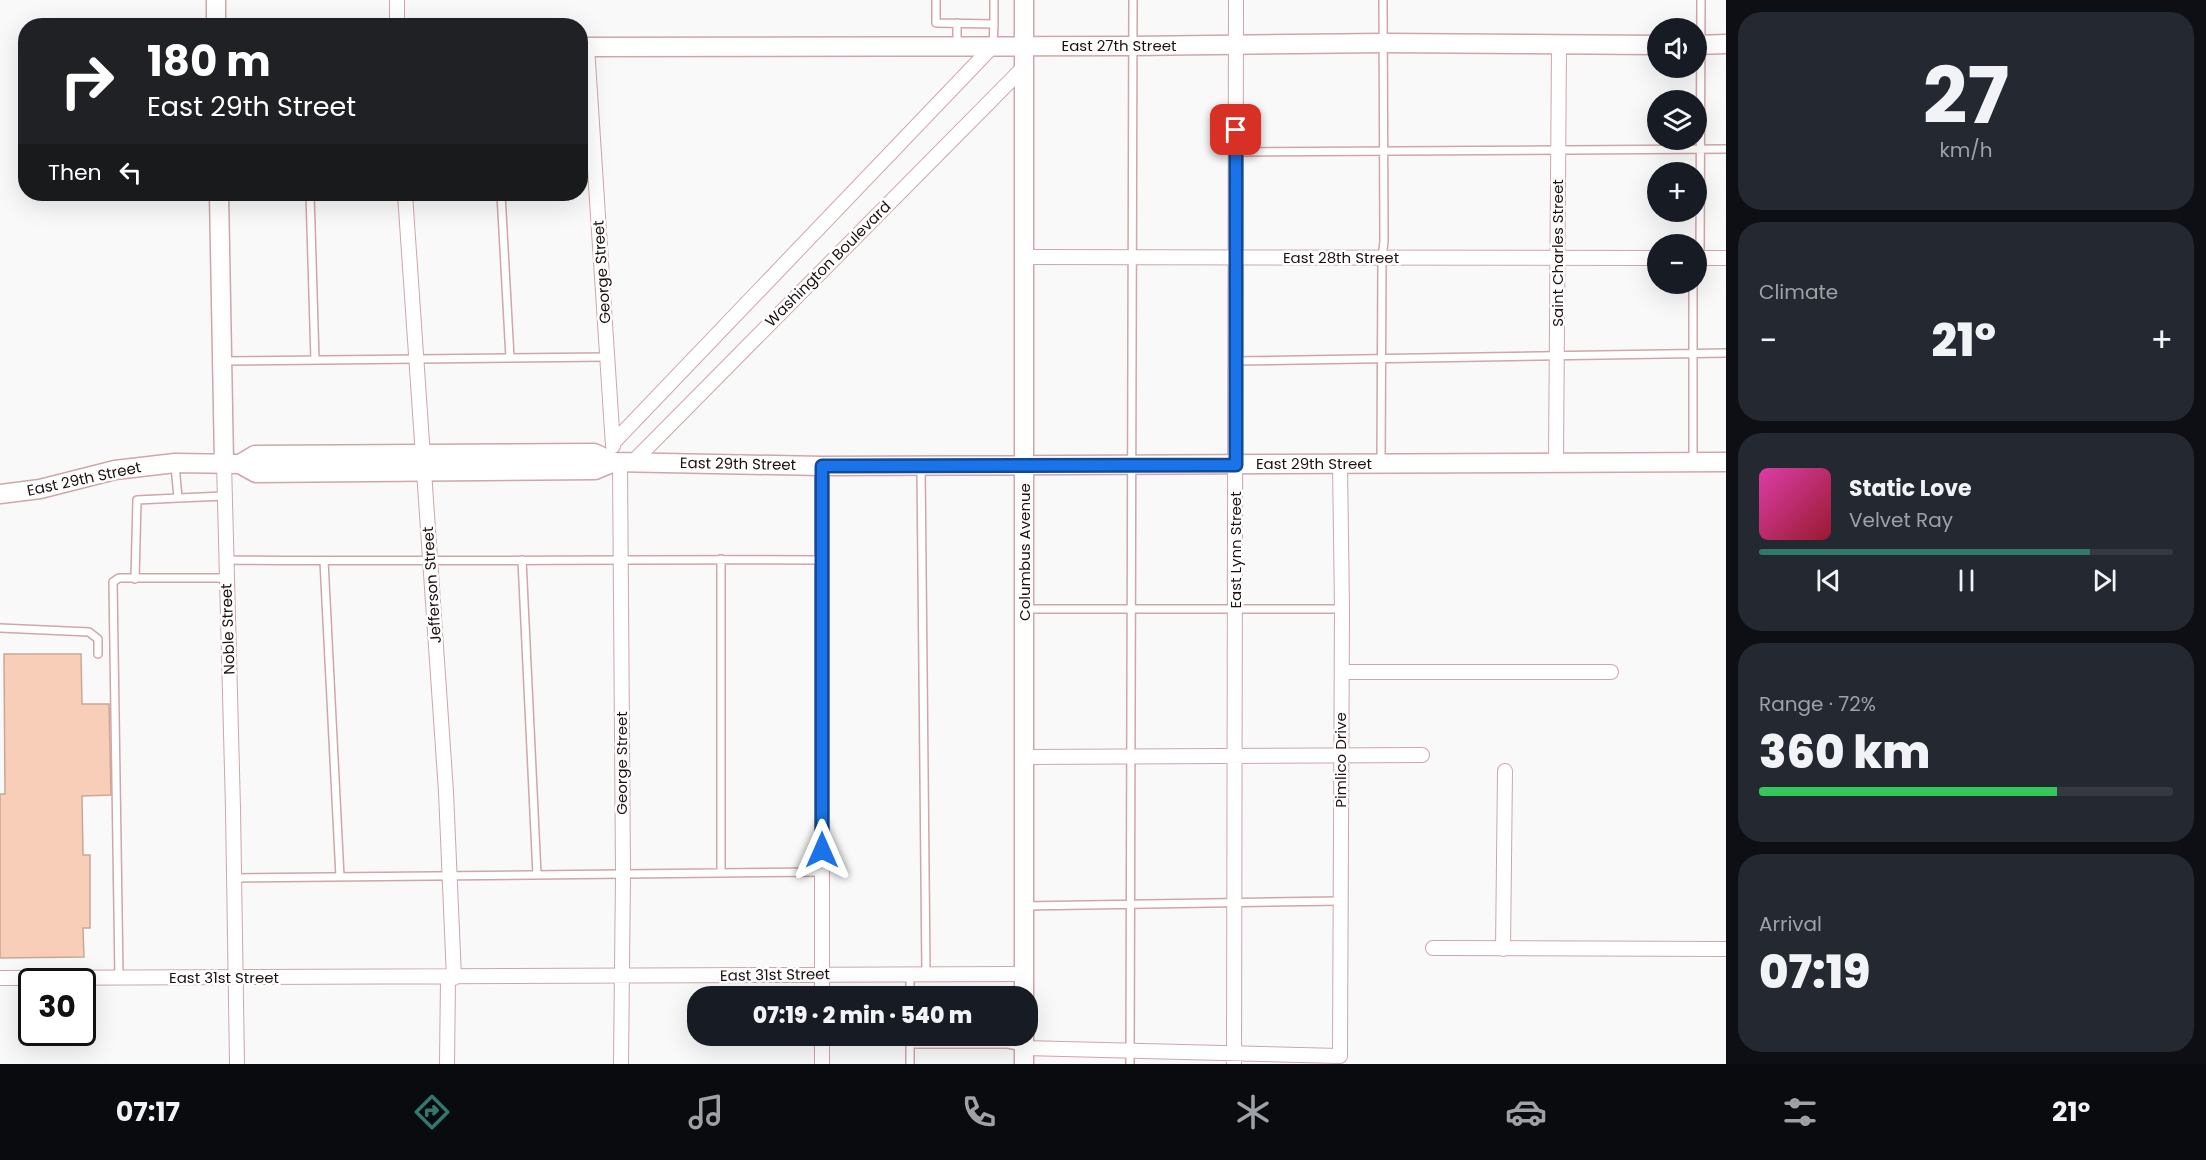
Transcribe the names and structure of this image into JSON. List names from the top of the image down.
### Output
{
  "streets": {
    "street": [
      "East 27th Street",
      "Saint Charles Street",
      "East 28th Street",
      "Washington Boulevard",
      "George Street",
      "East 29th Street",
      "East Lynn Street",
      "Columbus Avenue",
      "Jefferson Street",
      "Noble Street",
      "Pimlico Drive",
      "East 31st Street"
    ]
  },
  "crossings": [
    ["East 27th Street", "Saint Charles Street"],
    ["East 27th Street", "Washington Boulevard"],
    ["East 27th Street", "East Lynn Street"],
    ["East 27th Street", "Columbus Avenue"],
    ["Saint Charles Street", "East 28th Street"],
    ["Saint Charles Street", "East 29th Street"],
    ["East 28th Street", "East Lynn Street"],
    ["East 28th Street", "Columbus Avenue"],
    ["Washington Boulevard", "George Street"],
    ["Washington Boulevard", "East 29th Street"],
    ["Washington Boulevard", "Columbus Avenue"],
    ["George Street", "East 29th Street"],
    ["George Street", "East 31st Street"],
    ["East 29th Street", "East Lynn Street"],
    ["East 29th Street", "Columbus Avenue"],
    ["East 29th Street", "Jefferson Street"],
    ["East 29th Street", "Noble Street"],
    ["East 29th Street", "Pimlico Drive"],
    ["Columbus Avenue", "East 31st Street"],
    ["Jefferson Street", "East 31st Street"],
    ["Noble Street", "East 31st Street"]
  ],
  "page": {
    "tile": [
      ["27", "km/h"],
      "Climate",
      ["Range · 72%", "360 km"],
      ["Arrival", "07:19"]
    ],
    "map_buttons": ["+", "−"],
    "turn": ["180 m", "East 29th Street"],
    "then": "Then",
    "heat": ["−", "21°", "+"],
    "song": ["Static Love", "Velvet Ray"],
    "limit": "30",
    "trip": "07:19 · 2 min · 540 m",
    "tabs": ["07:17", "21°"]
  }
}
